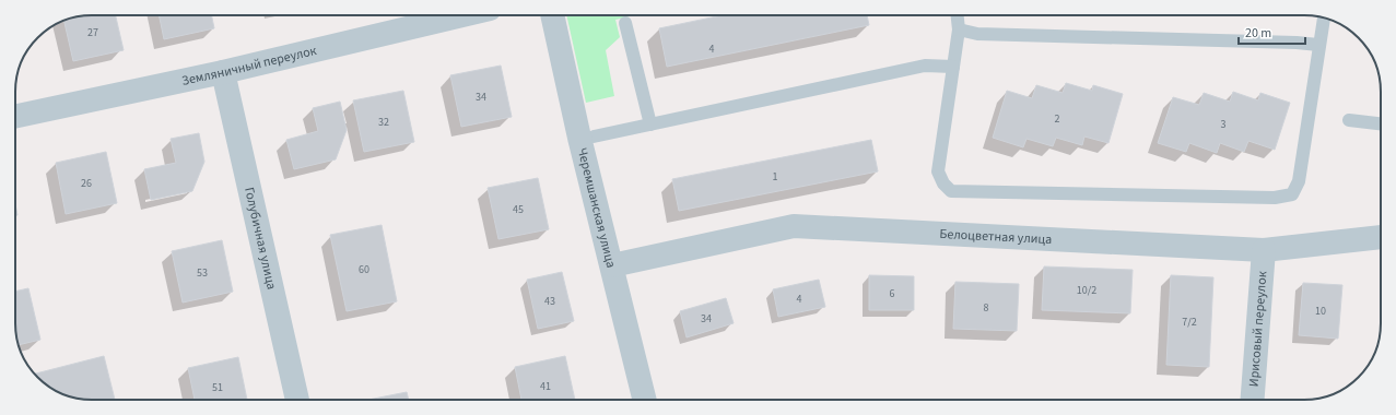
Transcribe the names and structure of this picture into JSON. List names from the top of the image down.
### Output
{
  "streets": {
    "street": [
      "Земляничный переулок",
      "Черемшанская улица",
      "Белоцветная улица",
      "Голубичная улица",
      "Ирисовый переулок"
    ]
  },
  "crossings": [
    ["Земляничный переулок", "Голубичная улица"],
    ["Черемшанская улица", "Белоцветная улица"],
    ["Белоцветная улица", "Ирисовый переулок"]
  ],
  "house_numbers": [
    "27",
    "4",
    "34",
    "2",
    "32",
    "3",
    "1",
    "26",
    "45",
    "60",
    "53",
    "10/2",
    "6",
    "4",
    "43",
    "8",
    "10",
    "34",
    "7/2",
    "41",
    "51"
  ],
  "scale_bar": "20 m"
}
